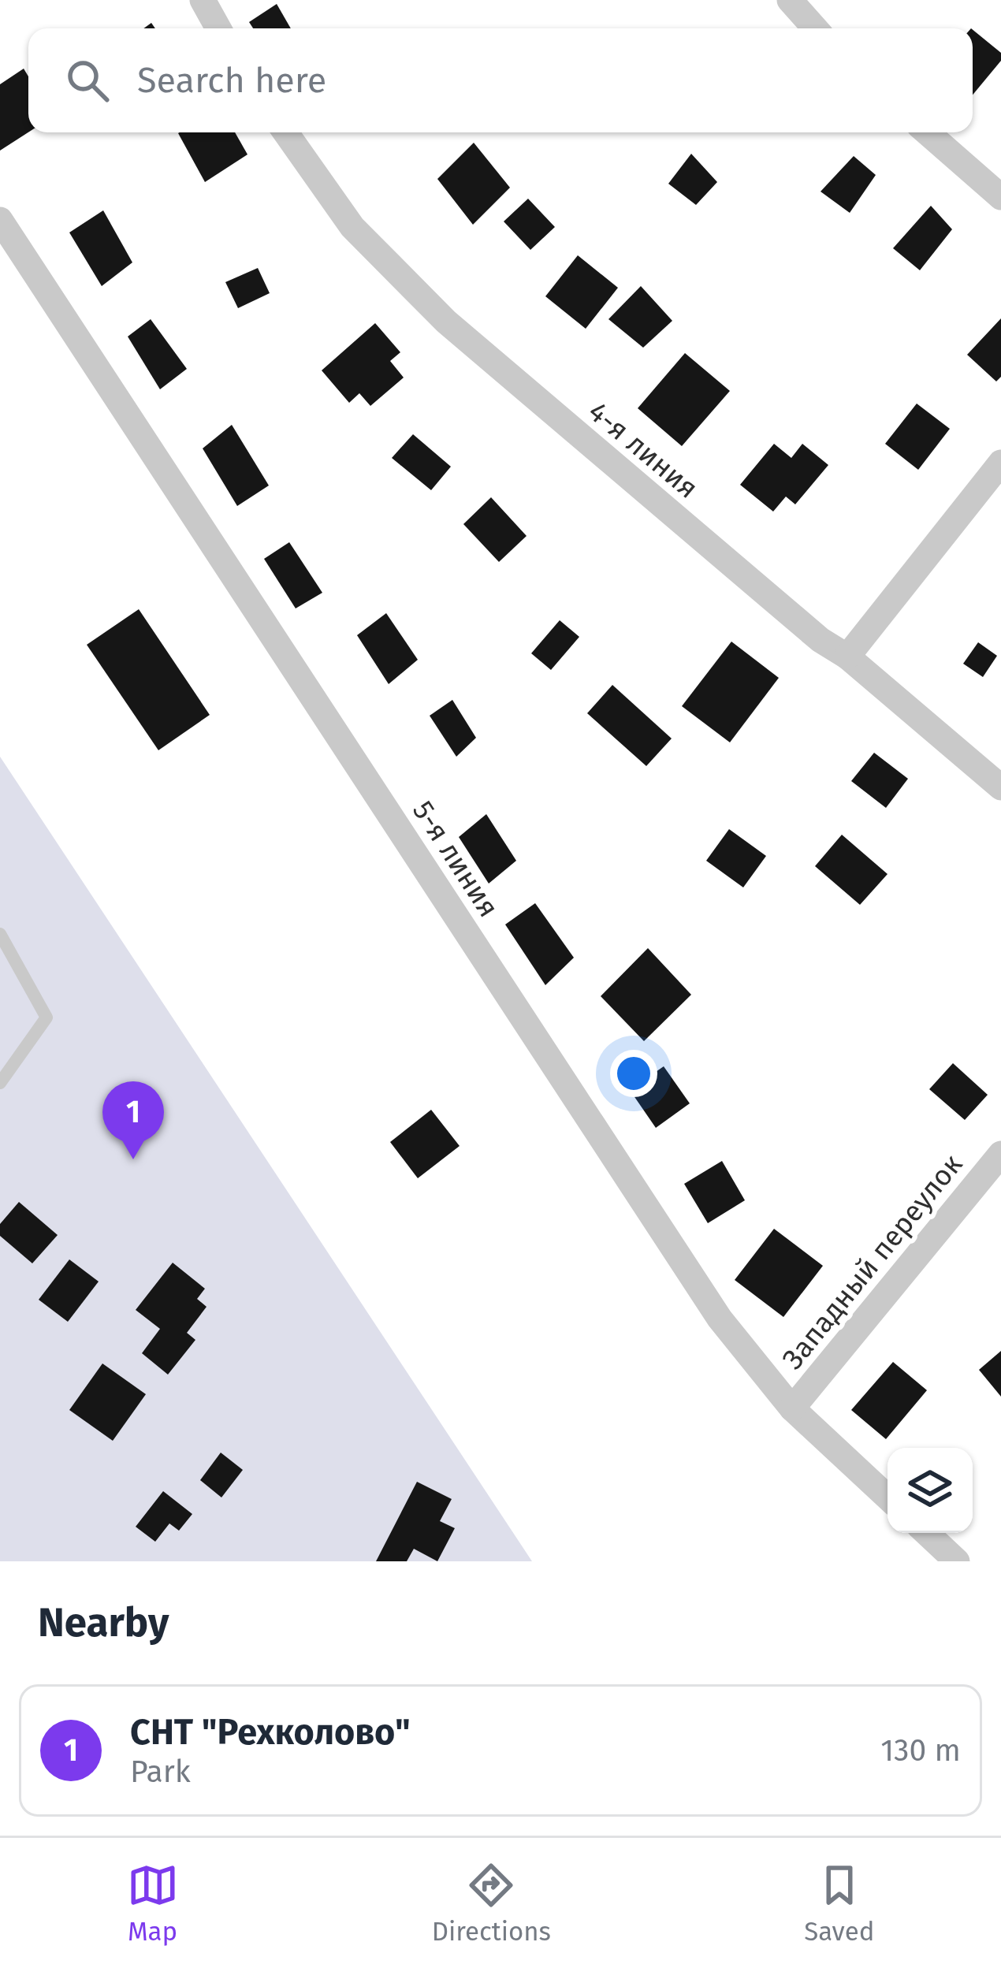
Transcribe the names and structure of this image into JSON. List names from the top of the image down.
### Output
{
  "streets": {
    "street": ["4-я линия", "5-я линия", "Западный переулок"]
  },
  "crossings": [
    ["5-я линия", "Западный переулок"]
  ],
  "page": {
    "search": "Search here",
    "pins": "1",
    "heading": "Nearby",
    "list": [
      {
        "mark": "1",
        "name": "СНТ \"Рехколово\"",
        "note": "Park",
        "value": "130 m"
      }
    ],
    "nav": ["Map", "Directions", "Saved"]
  }
}
